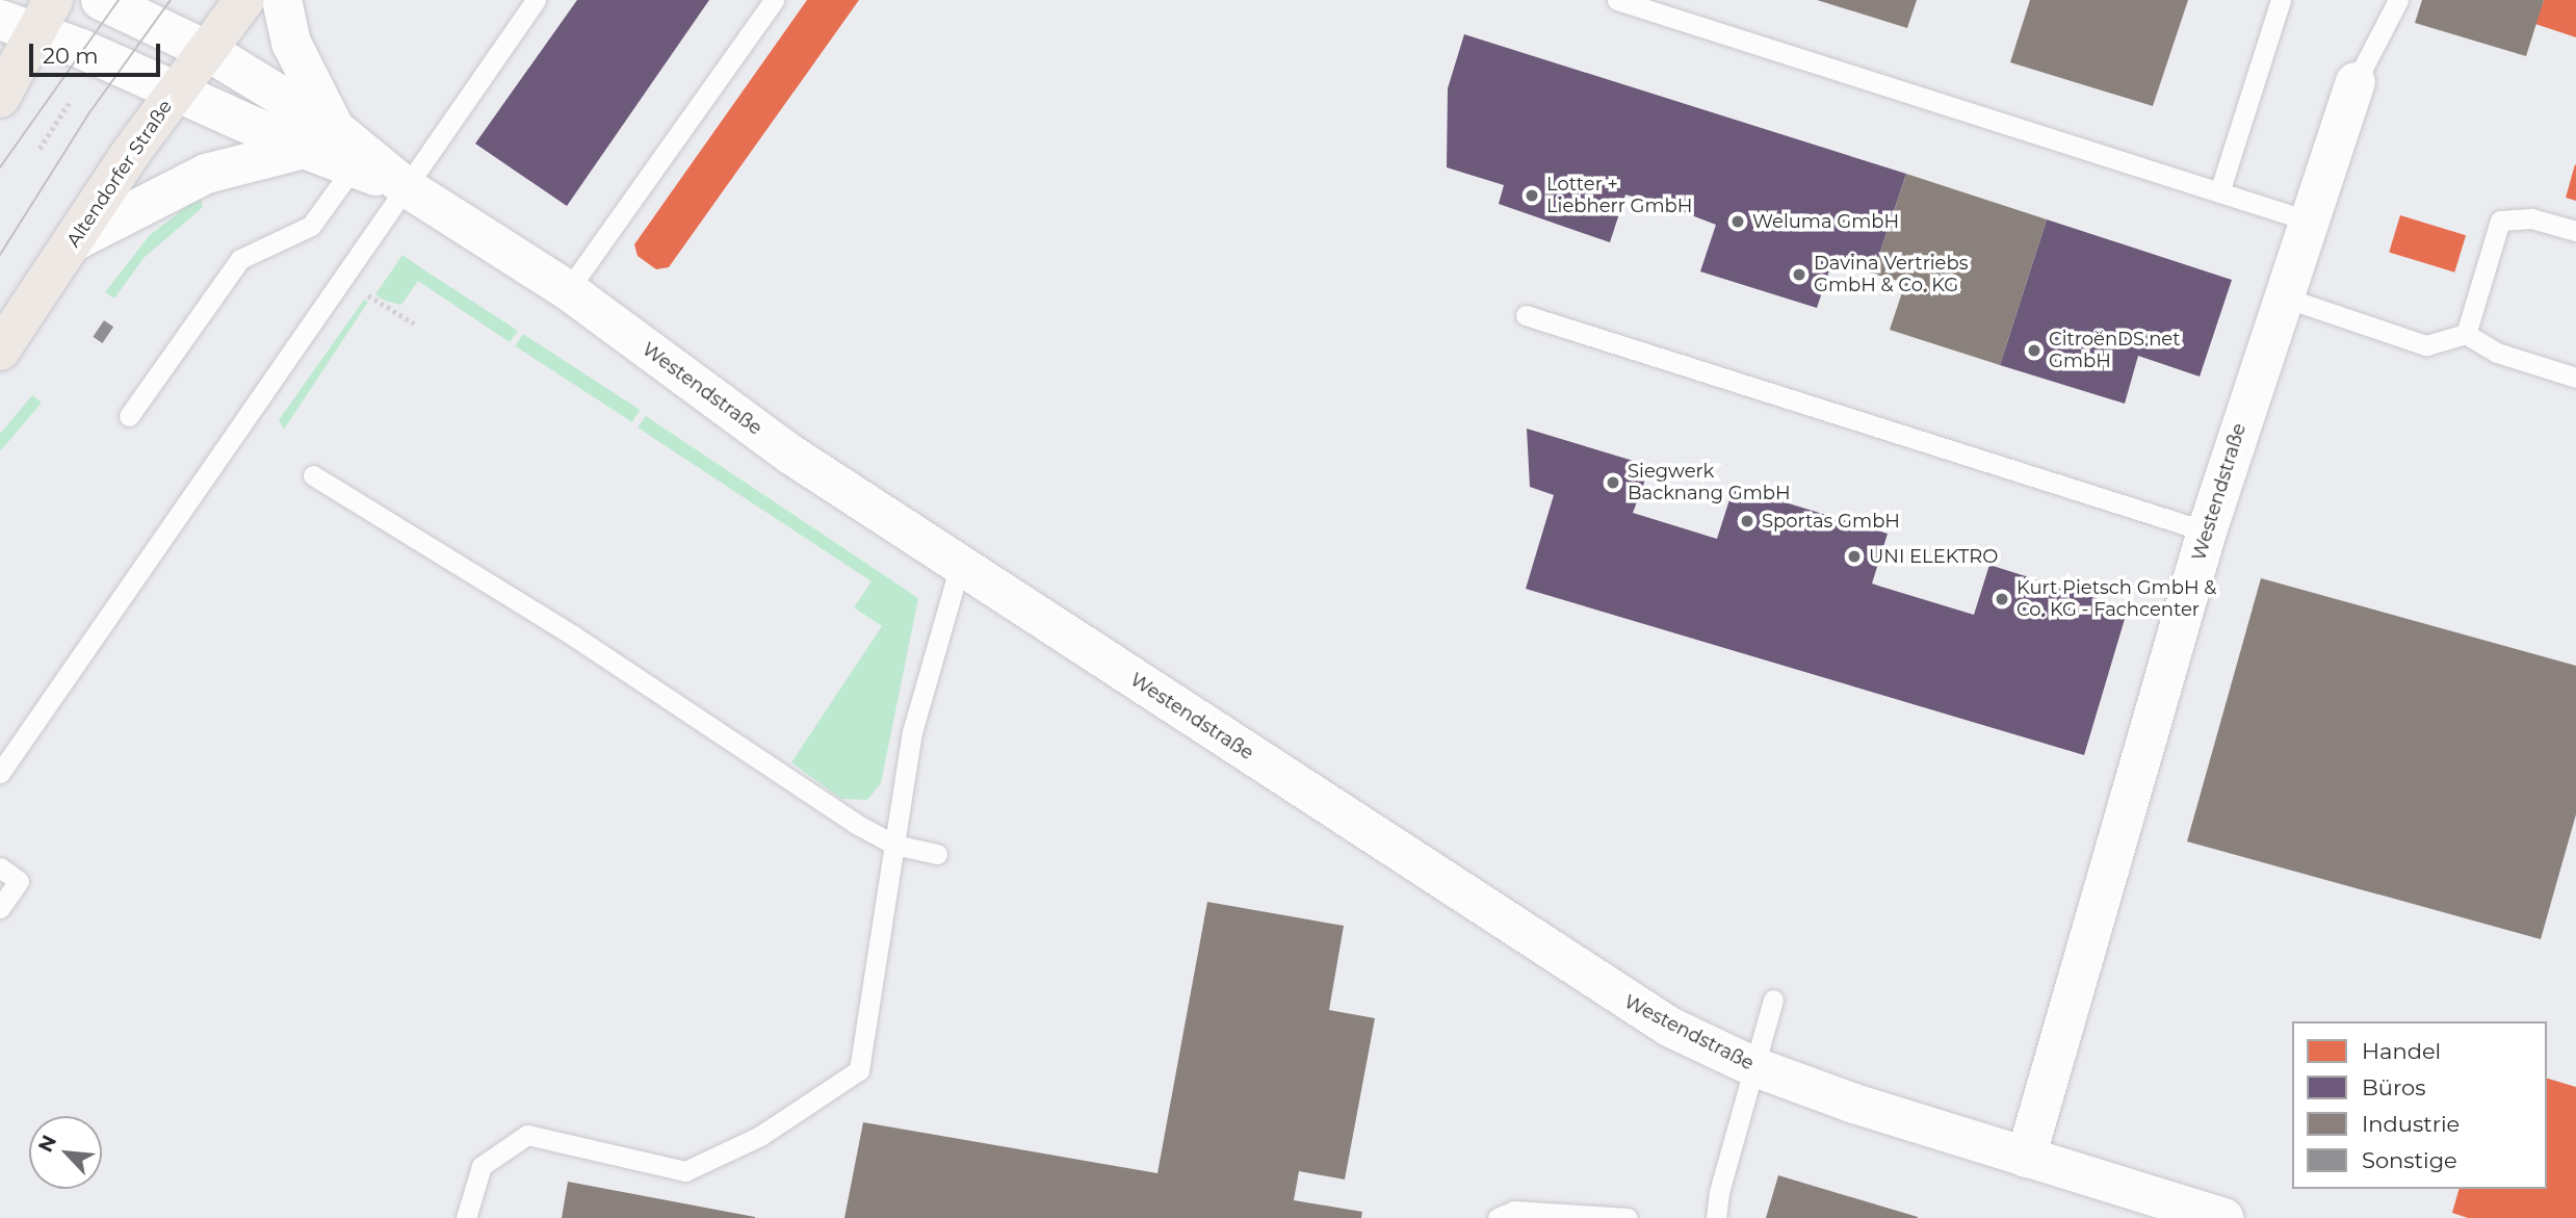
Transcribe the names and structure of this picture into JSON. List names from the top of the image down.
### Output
{
  "streets": {
    "main road": ["Altendorfer Straße"],
    "street": ["Westendstraße"]
  },
  "crossings": [
    ["Altendorfer Straße", "Westendstraße"]
  ],
  "places": [
    "Lotter + Liebherr GmbH",
    "Weluma GmbH",
    "Davina Vertriebs GmbH & Co. KG",
    "CitroënDS.net GmbH",
    "Siegwerk Backnang GmbH",
    "Sportas GmbH",
    "UNI ELEKTRO",
    "Kurt Pietsch GmbH & Co. KG - Fachcenter"
  ],
  "legend": [
    "Handel",
    "Büros",
    "Industrie",
    "Sonstige"
  ],
  "scale_bar": "20 m",
  "north": "top left"
}
